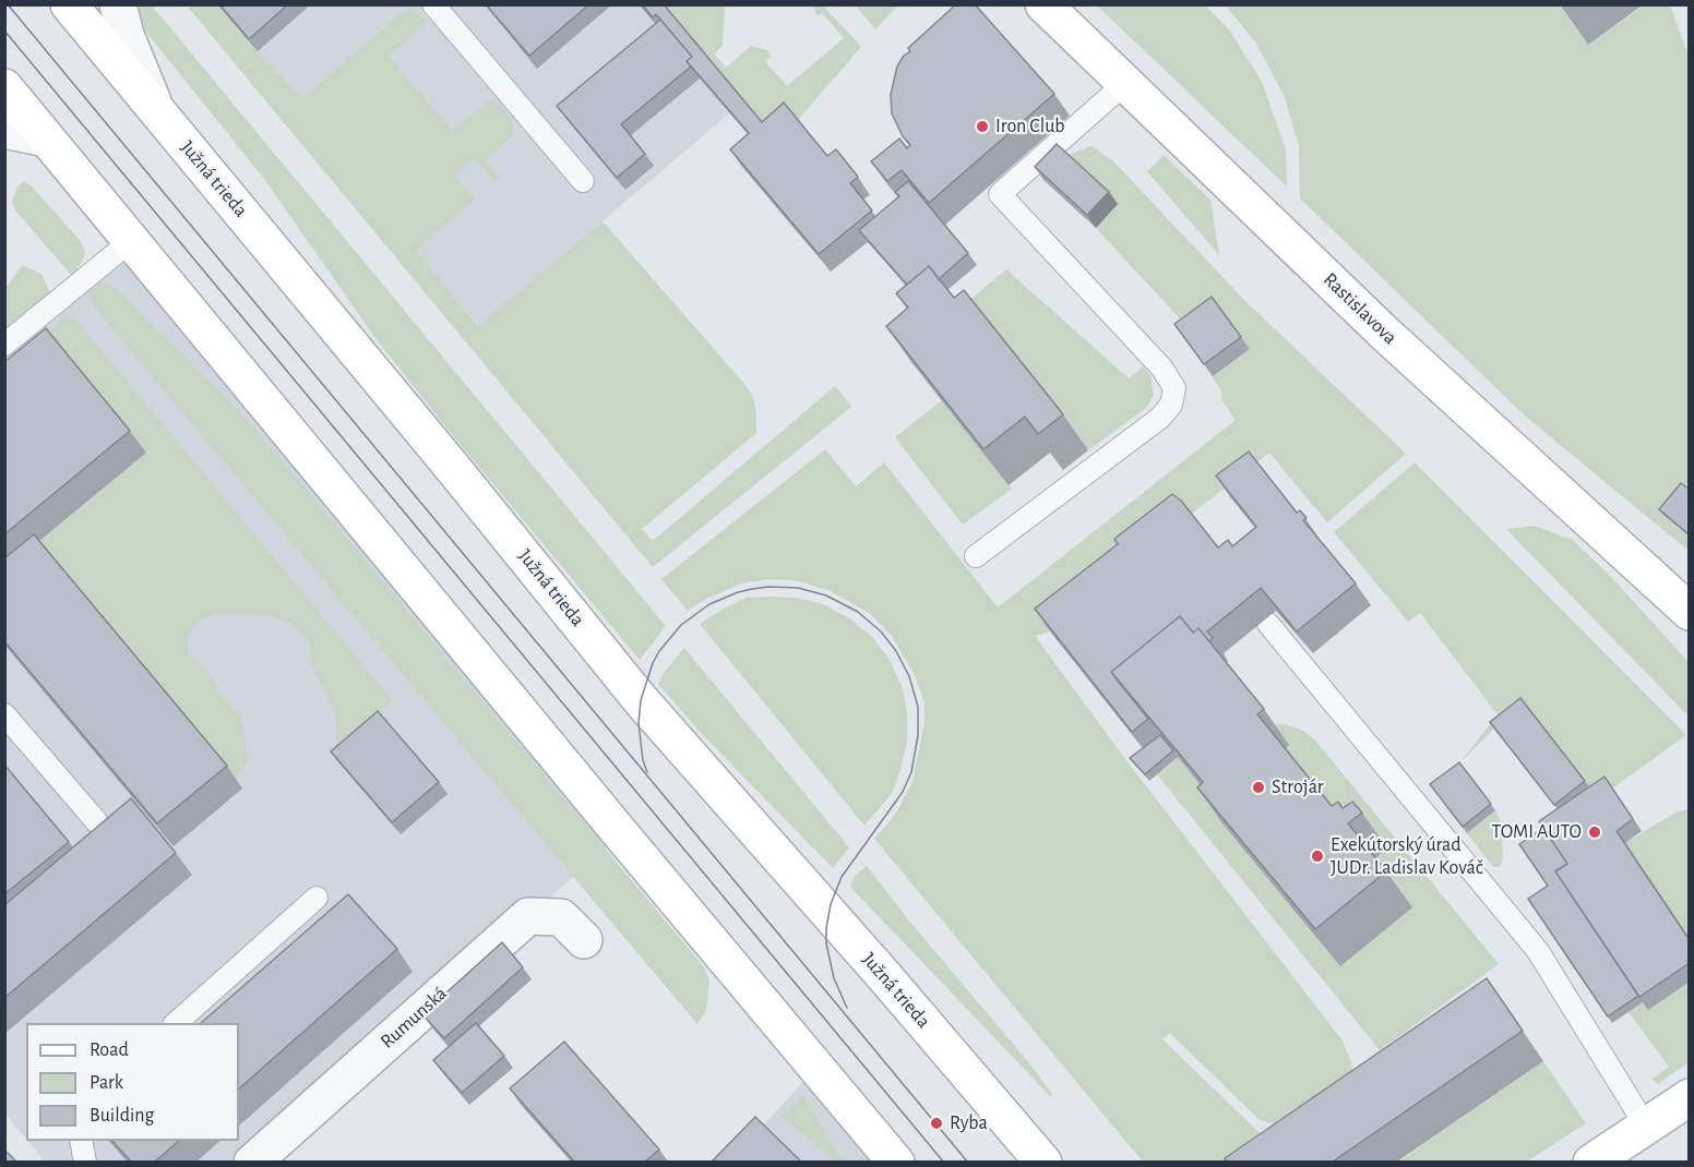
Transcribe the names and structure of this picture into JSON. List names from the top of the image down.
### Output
{
  "streets": {
    "street": ["Južná trieda", "Rastislavova", "Rumunská"]
  },
  "places": [
    "Iron Club",
    "Strojár",
    "TOMI AUTO",
    "Exekútorský úrad JUDr. Ladislav Kováč",
    "Ryba"
  ],
  "legend": ["Road", "Park", "Building"]
}
